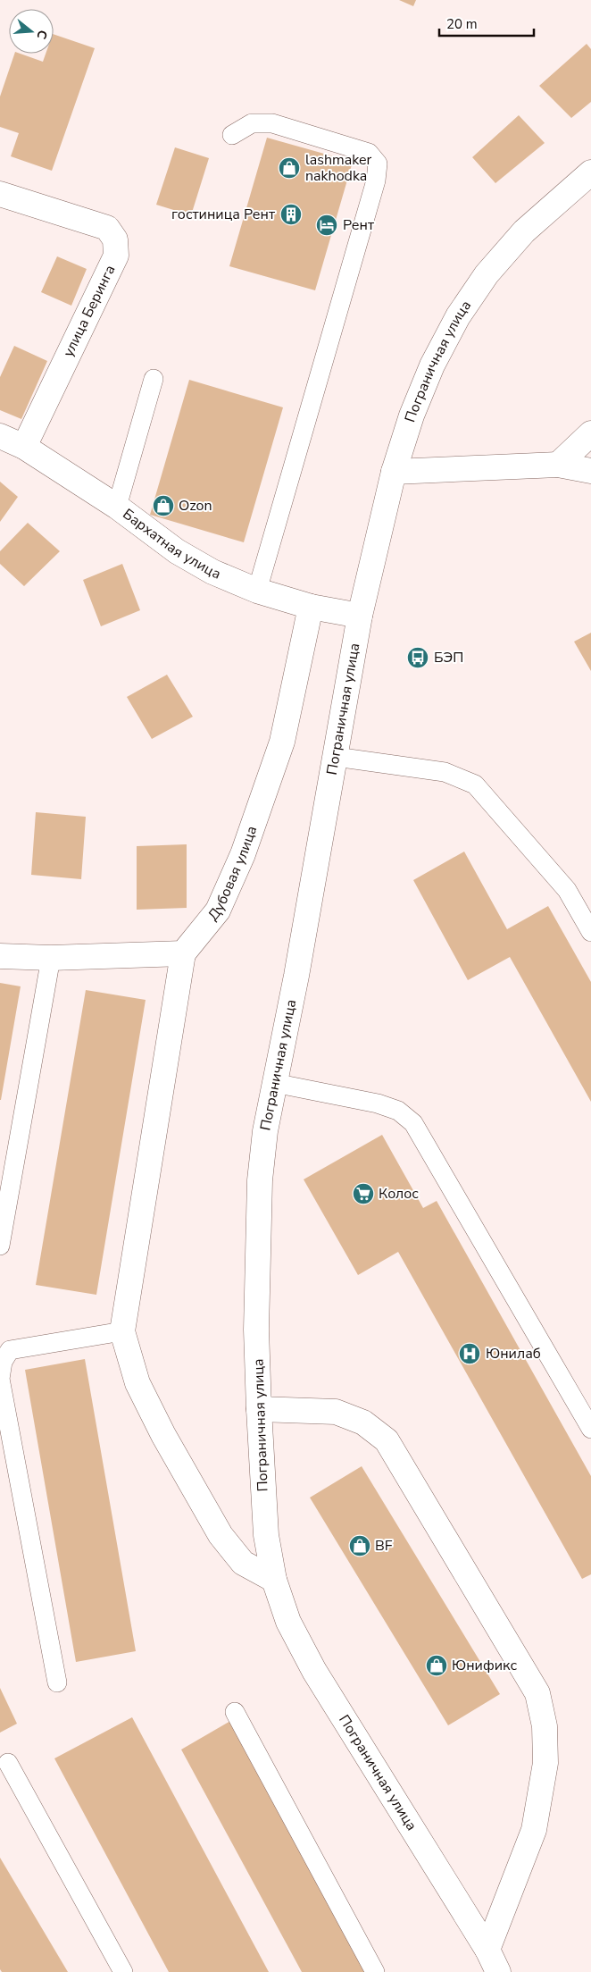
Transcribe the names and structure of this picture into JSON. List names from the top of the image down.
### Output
{
  "streets": {
    "street": [
      "улица Беринга",
      "Пограничная улица",
      "Бархатная улица",
      "Дубовая улица"
    ]
  },
  "crossings": [
    ["улица Беринга", "Бархатная улица"],
    ["Пограничная улица", "Бархатная улица"],
    ["Бархатная улица", "Дубовая улица"]
  ],
  "places": {
    "shop": [
      "lashmaker nakhodka",
      "Ozon",
      "BF",
      "Юнификс"
    ],
    "building": ["гостиница Рент"],
    "hotel": ["Рент"],
    "bus stop": ["БЭП"],
    "supermarket": ["Колос"],
    "hospital": ["Юнилаб"]
  },
  "scale_bar": "20 m",
  "north": "right"
}
